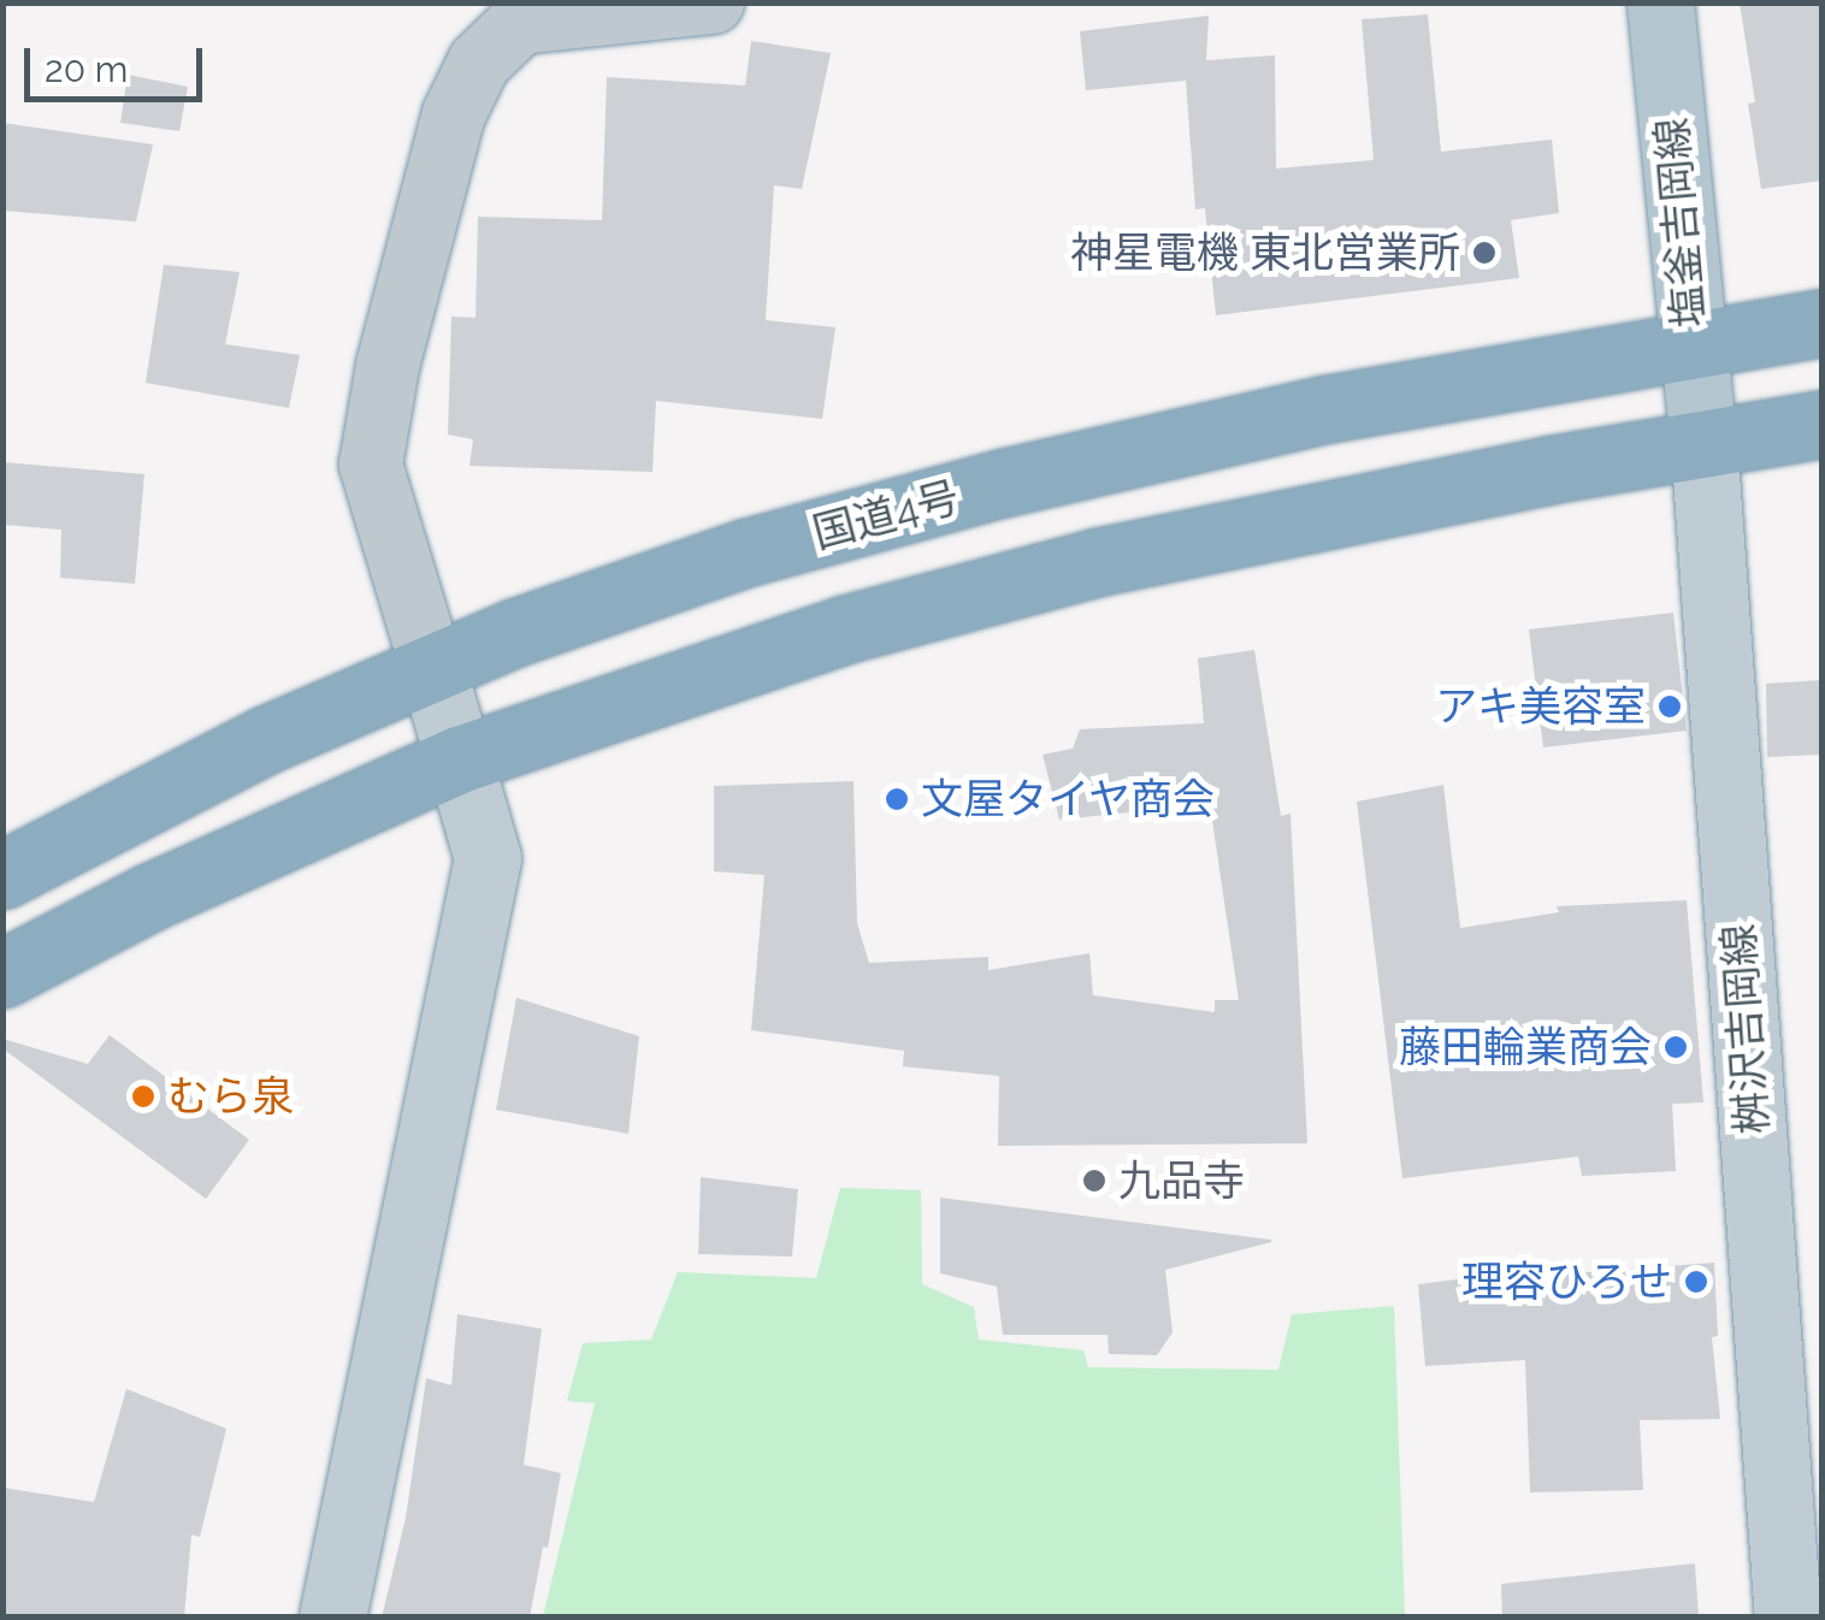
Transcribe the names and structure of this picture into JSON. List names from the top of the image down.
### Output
{
  "streets": {
    "highway": ["国道4号"],
    "main road": ["塩釜吉岡線", "桝沢吉岡線"]
  },
  "crossings": [
    ["塩釜吉岡線", "国道4号"],
    ["塩釜吉岡線", "桝沢吉岡線"]
  ],
  "places": [
    "神星電機 東北営業所",
    "アキ美容室",
    "文屋タイヤ商会",
    "藤田輪業商会",
    "むら泉",
    "九品寺",
    "理容ひろせ"
  ],
  "scale_bar": "20 m"
}
